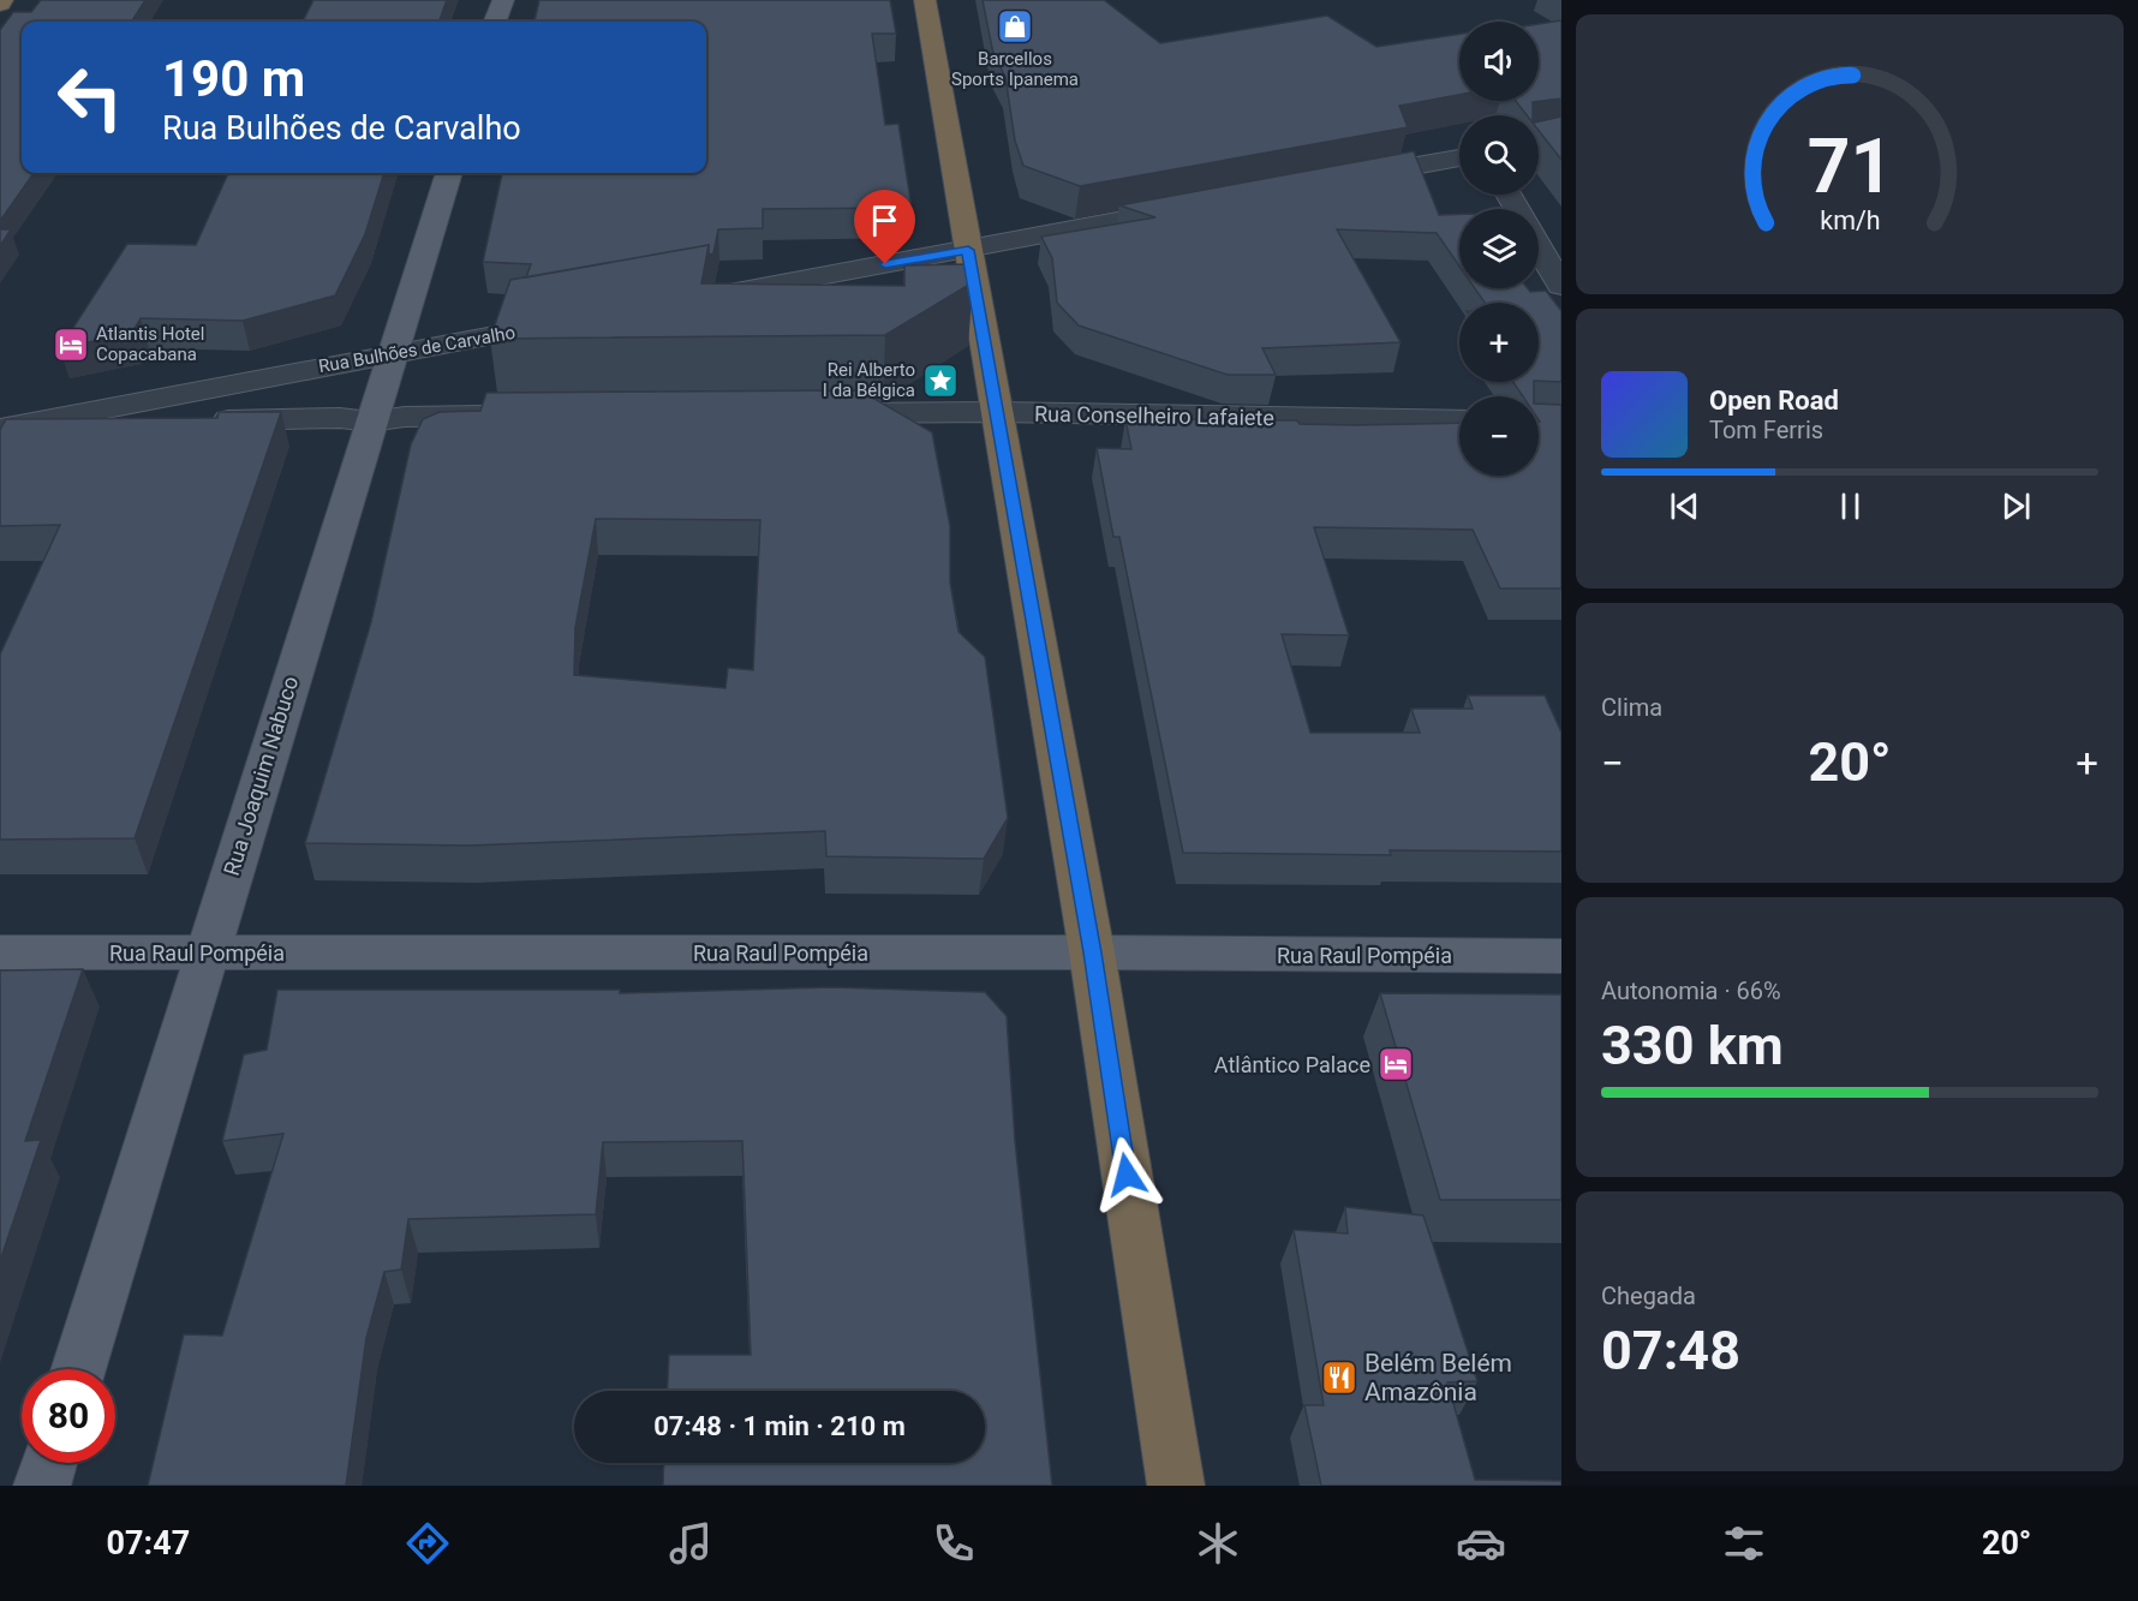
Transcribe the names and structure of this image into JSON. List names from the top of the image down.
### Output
{
  "streets": {
    "main road": ["Rua Joaquim Nabuco", "Rua Raul Pompéia"],
    "street": ["Rua Bulhões de Carvalho", "Rua Conselheiro Lafaiete"]
  },
  "crossings": [
    ["Rua Bulhões de Carvalho", "Rua Joaquim Nabuco"],
    ["Rua Joaquim Nabuco", "Rua Raul Pompéia"]
  ],
  "places": {
    "shop": ["Barcellos Sports Ipanema"],
    "hotel": ["Atlantis Hotel Copacabana", "Atlântico Palace"],
    "place": ["Rei Alberto I da Bélgica"],
    "restaurant": ["Belém Belém Amazônia"]
  },
  "page": {
    "map_buttons": ["+", "−"],
    "turn": ["190 m", "Rua Bulhões de Carvalho"],
    "song": ["Open Road", "Tom Ferris"],
    "tile": [
      "Clima",
      ["Autonomia · 66%", "330 km"],
      ["Chegada", "07:48"]
    ],
    "heat": ["−", "20°", "+"],
    "limit": "80",
    "trip": "07:48 · 1 min · 210 m",
    "tabs": ["07:47", "20°"],
    "gauge": ["71", "km/h"]
  }
}
